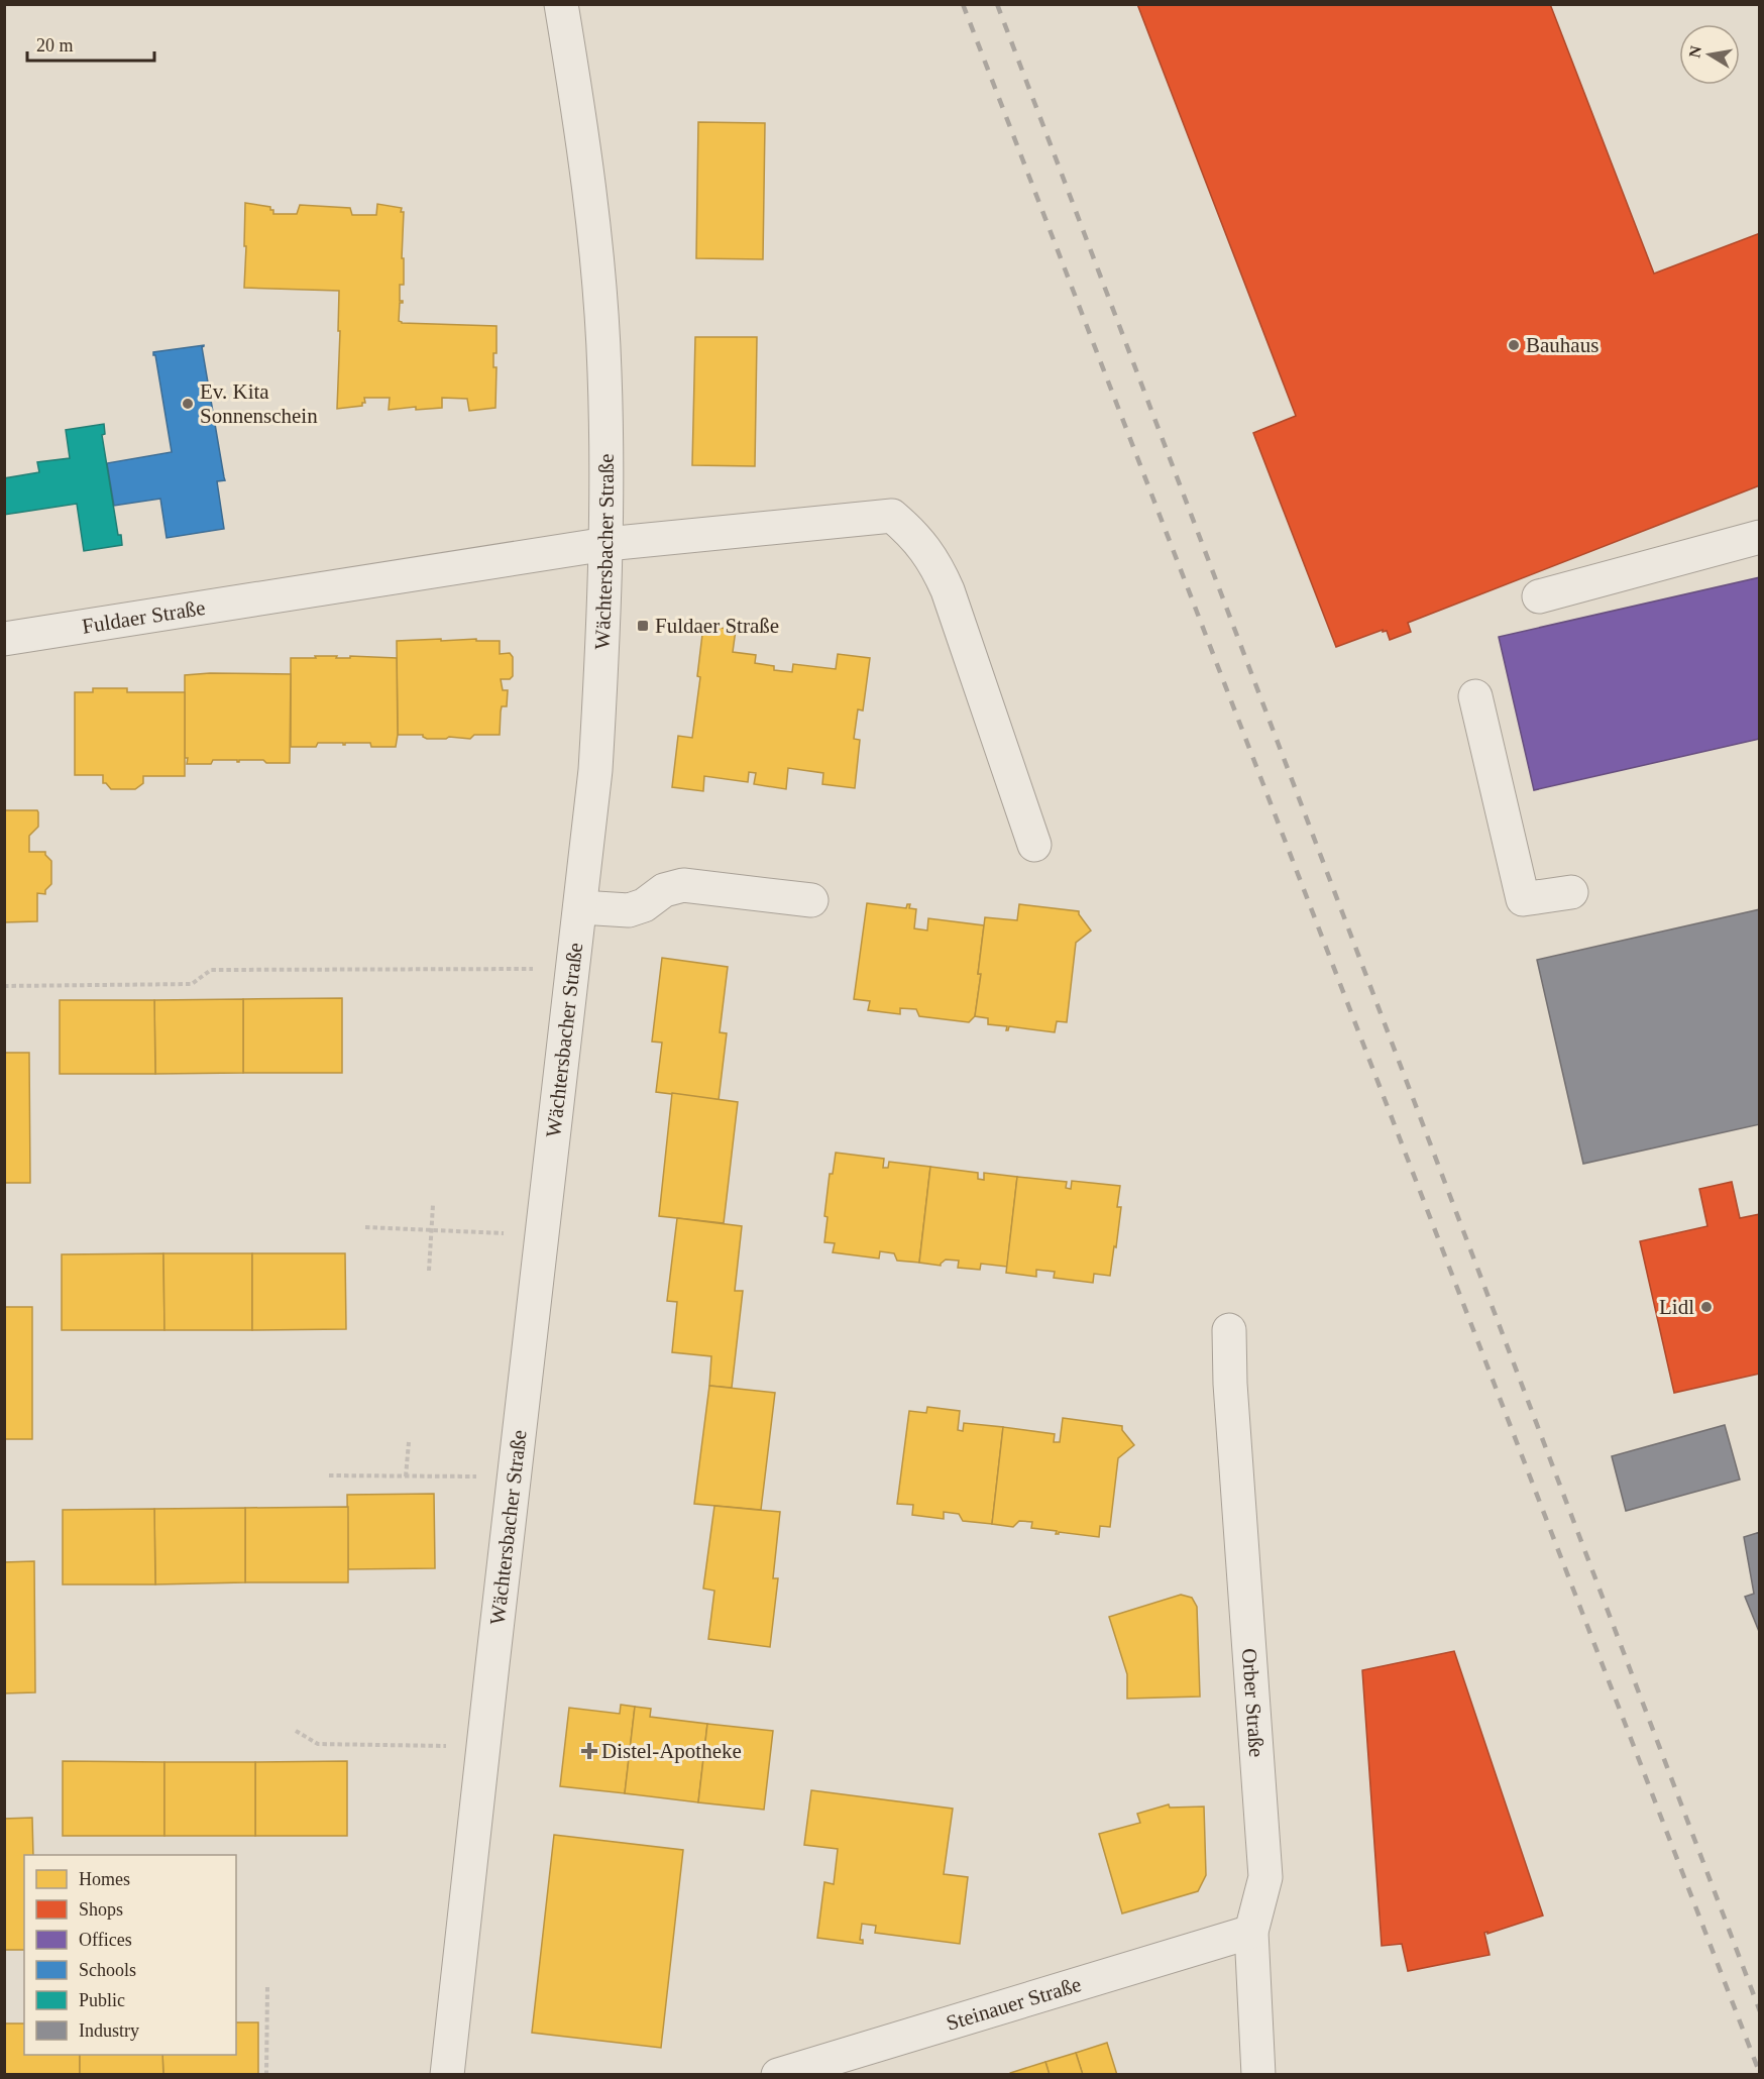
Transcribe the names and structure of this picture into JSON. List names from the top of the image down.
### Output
{
  "streets": {
    "street": [
      "Wächtersbacher Straße",
      "Fuldaer Straße",
      "Orber Straße",
      "Steinauer Straße"
    ]
  },
  "crossings": [
    ["Wächtersbacher Straße", "Fuldaer Straße"],
    ["Orber Straße", "Steinauer Straße"]
  ],
  "places": {
    "other": ["Bauhaus", "Ev. Kita Sonnenschein", "Lidl"],
    "transit": ["Fuldaer Straße"],
    "health": ["Distel-Apotheke"]
  },
  "legend": [
    "Homes",
    "Shops",
    "Offices",
    "Schools",
    "Public",
    "Industry"
  ],
  "scale_bar": "20 m",
  "north": "left"
}
